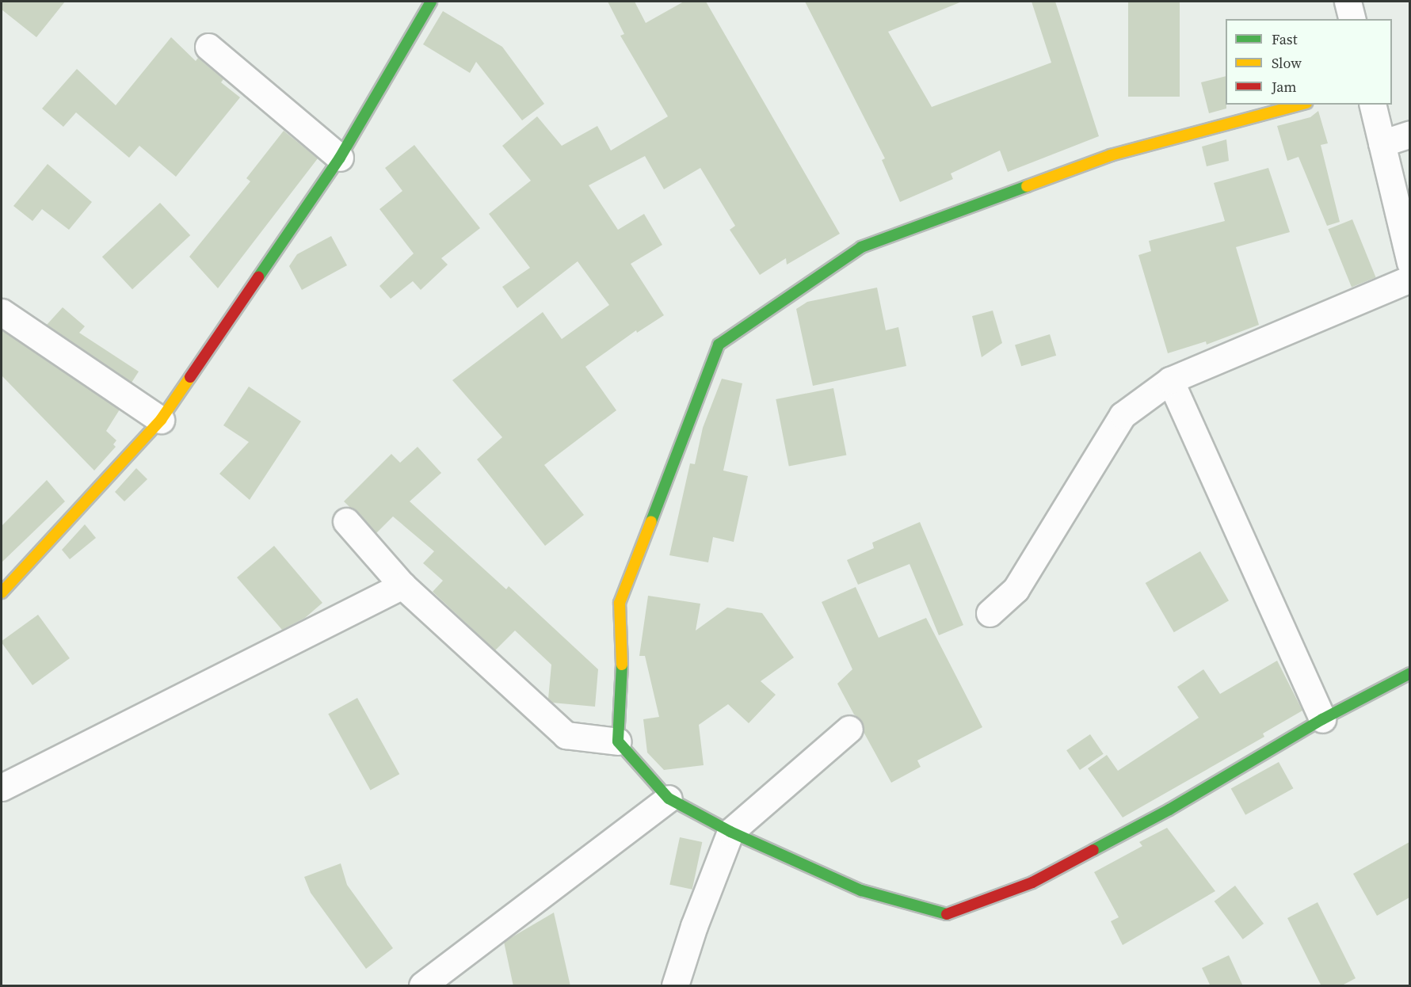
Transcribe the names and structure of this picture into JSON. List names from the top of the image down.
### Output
{
  "legend": ["Fast", "Slow", "Jam"]
}
